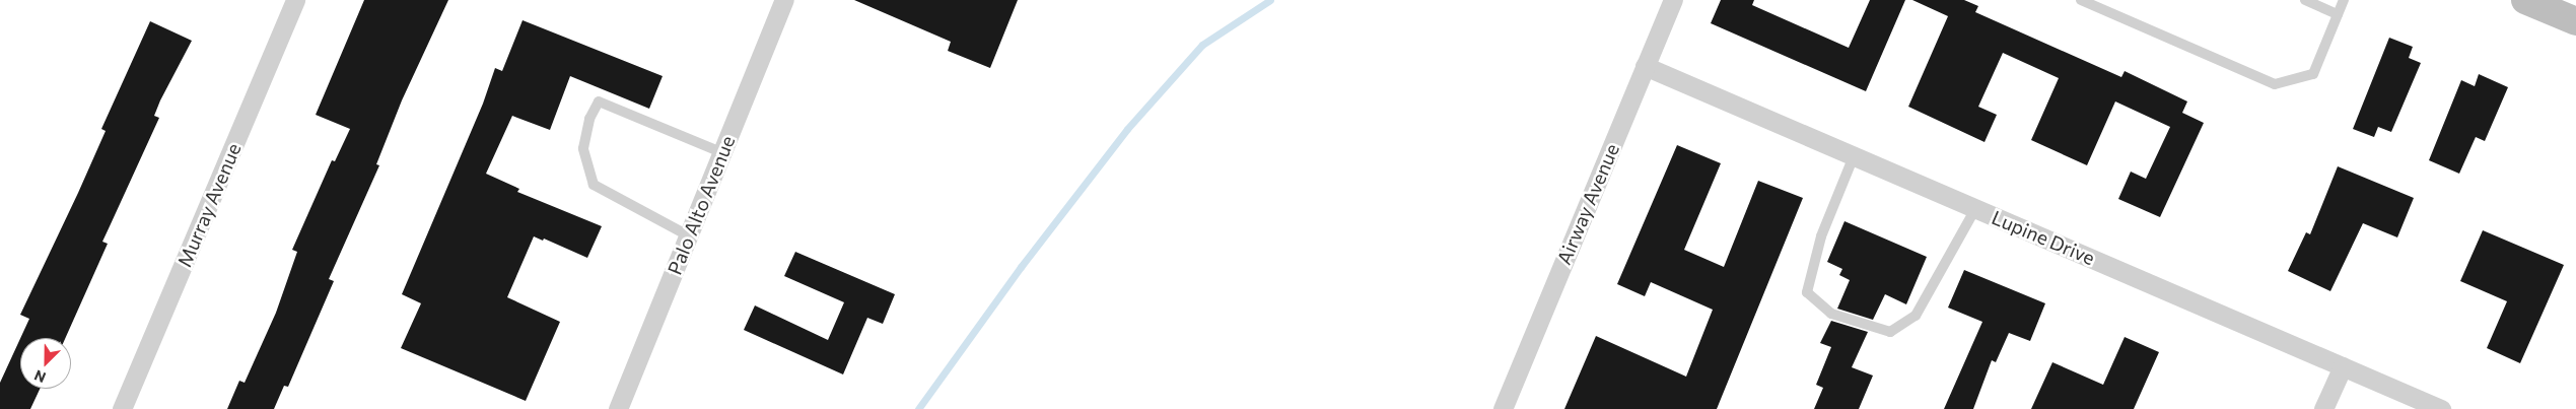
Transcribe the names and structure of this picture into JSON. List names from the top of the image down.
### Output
{
  "streets": {
    "street": [
      "Airway Avenue",
      "Murray Avenue",
      "Palo Alto Avenue",
      "Lupine Drive"
    ]
  },
  "crossings": [
    ["Airway Avenue", "Lupine Drive"]
  ],
  "north": "bottom left"
}
